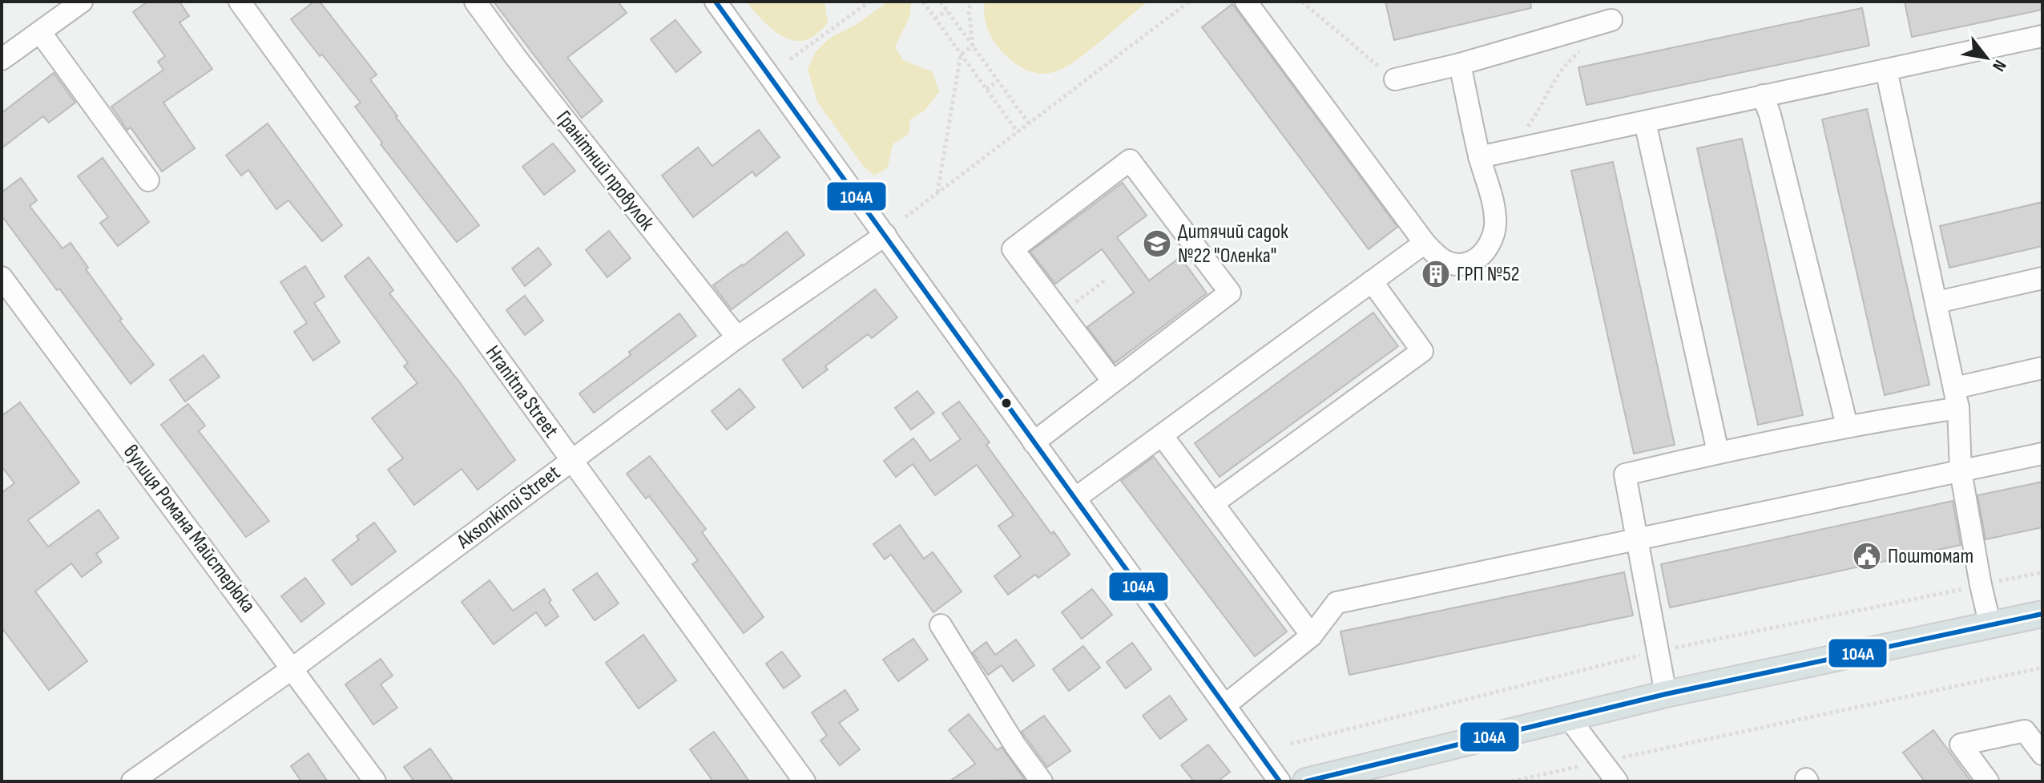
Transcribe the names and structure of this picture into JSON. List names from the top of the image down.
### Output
{
  "streets": {
    "street": [
      "Гранітний провулок",
      "Hranitna Street",
      "Aksonkinoi Street",
      "вулиця Романа Майстерюка"
    ]
  },
  "crossings": [
    ["Гранітний провулок", "Aksonkinoi Street"],
    ["Hranitna Street", "Aksonkinoi Street"],
    ["Aksonkinoi Street", "вулиця Романа Майстерюка"]
  ],
  "places": {
    "school or university": ["Дитячий садок №22 \"Оленка\""],
    "building": ["ГРП №52"],
    "public building": ["Поштомат"]
  },
  "lines": ["transit line 104А"],
  "north": "bottom right"
}
